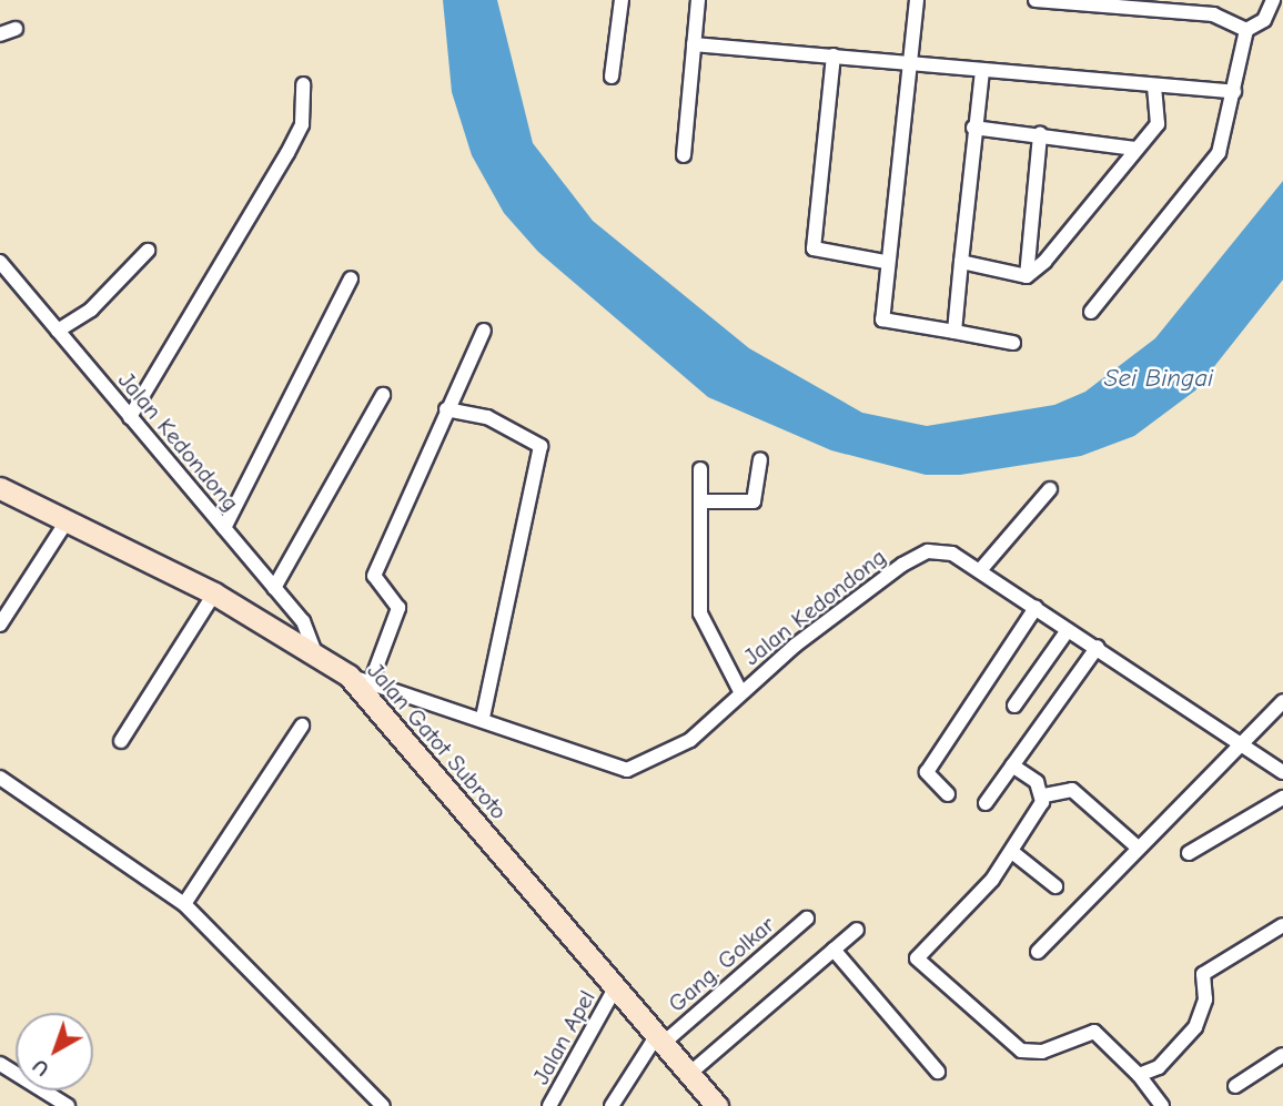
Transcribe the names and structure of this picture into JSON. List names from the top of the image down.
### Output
{
  "streets": {
    "main road": ["Jalan Gatot Subroto"],
    "street": ["Jalan Kedondong", "Gang. Golkar", "Jalan Apel"]
  },
  "crossings": [
    ["Jalan Kedondong", "Jalan Gatot Subroto"],
    ["Jalan Gatot Subroto", "Gang. Golkar"],
    ["Jalan Gatot Subroto", "Jalan Apel"]
  ],
  "water": ["Sei Bingai"],
  "north": "bottom left"
}
